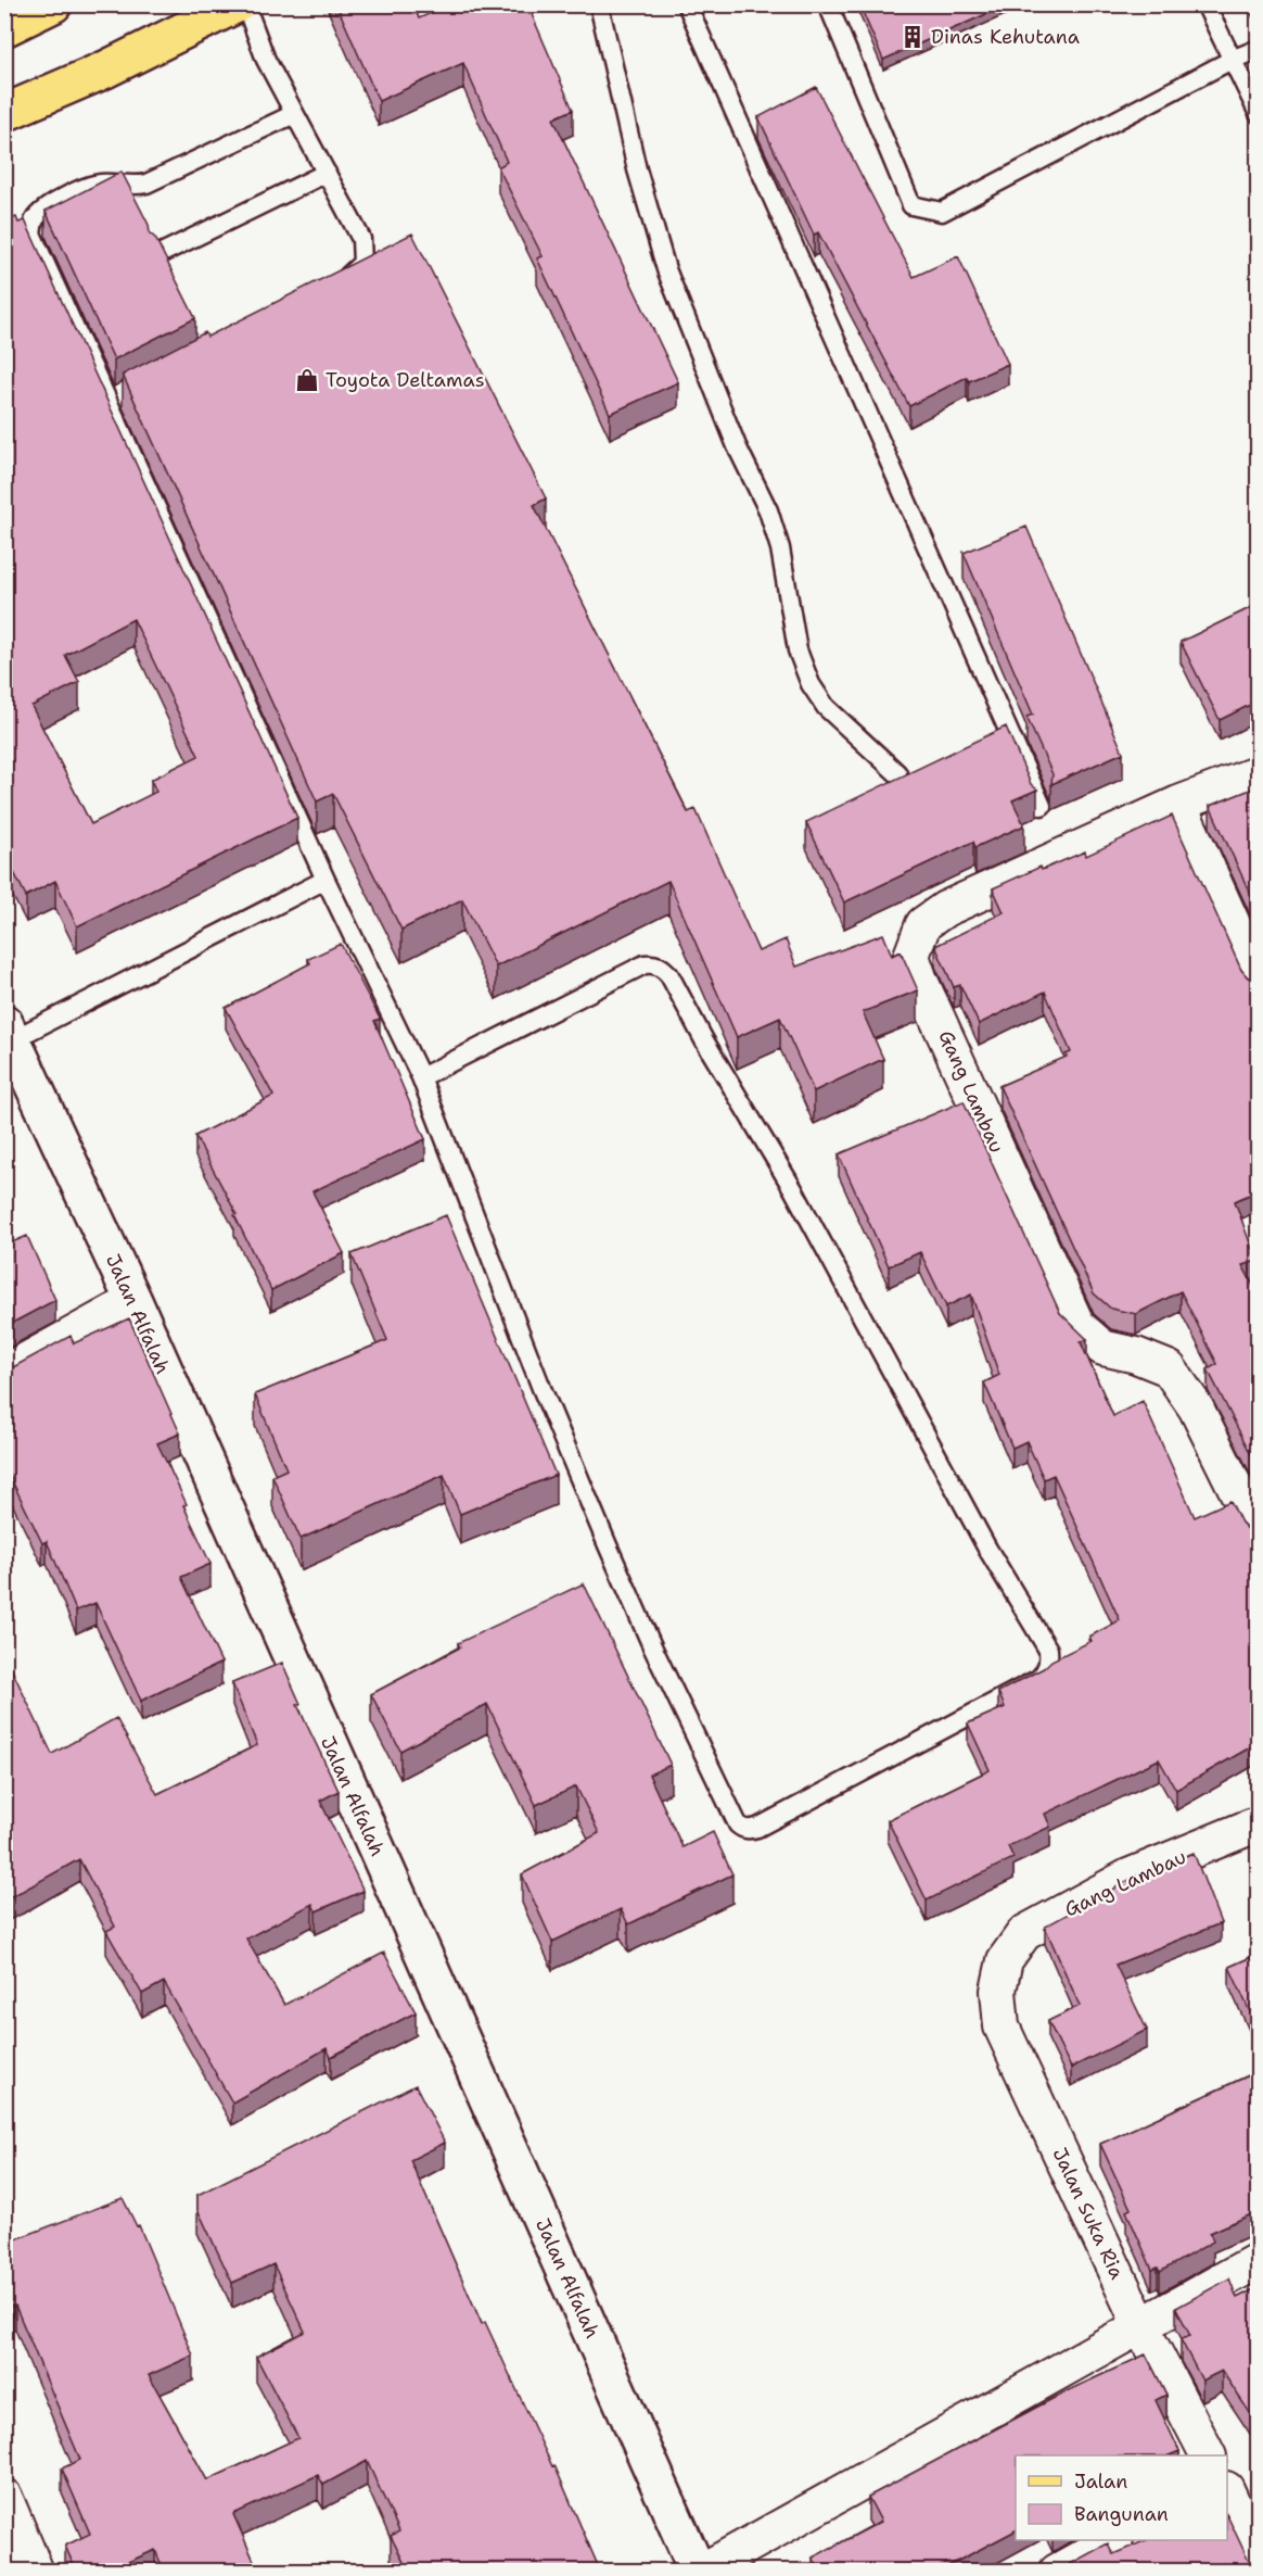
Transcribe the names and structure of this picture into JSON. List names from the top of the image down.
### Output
{
  "streets": {
    "street": ["Gang Lambau", "Jalan Alfalah", "Jalan Suka Ria"]
  },
  "crossings": [
    ["Gang Lambau", "Jalan Suka Ria"]
  ],
  "places": {
    "building": ["Dinas Kehutana"],
    "shop": ["Toyota Deltamas"]
  },
  "legend": ["Jalan", "Bangunan"]
}
